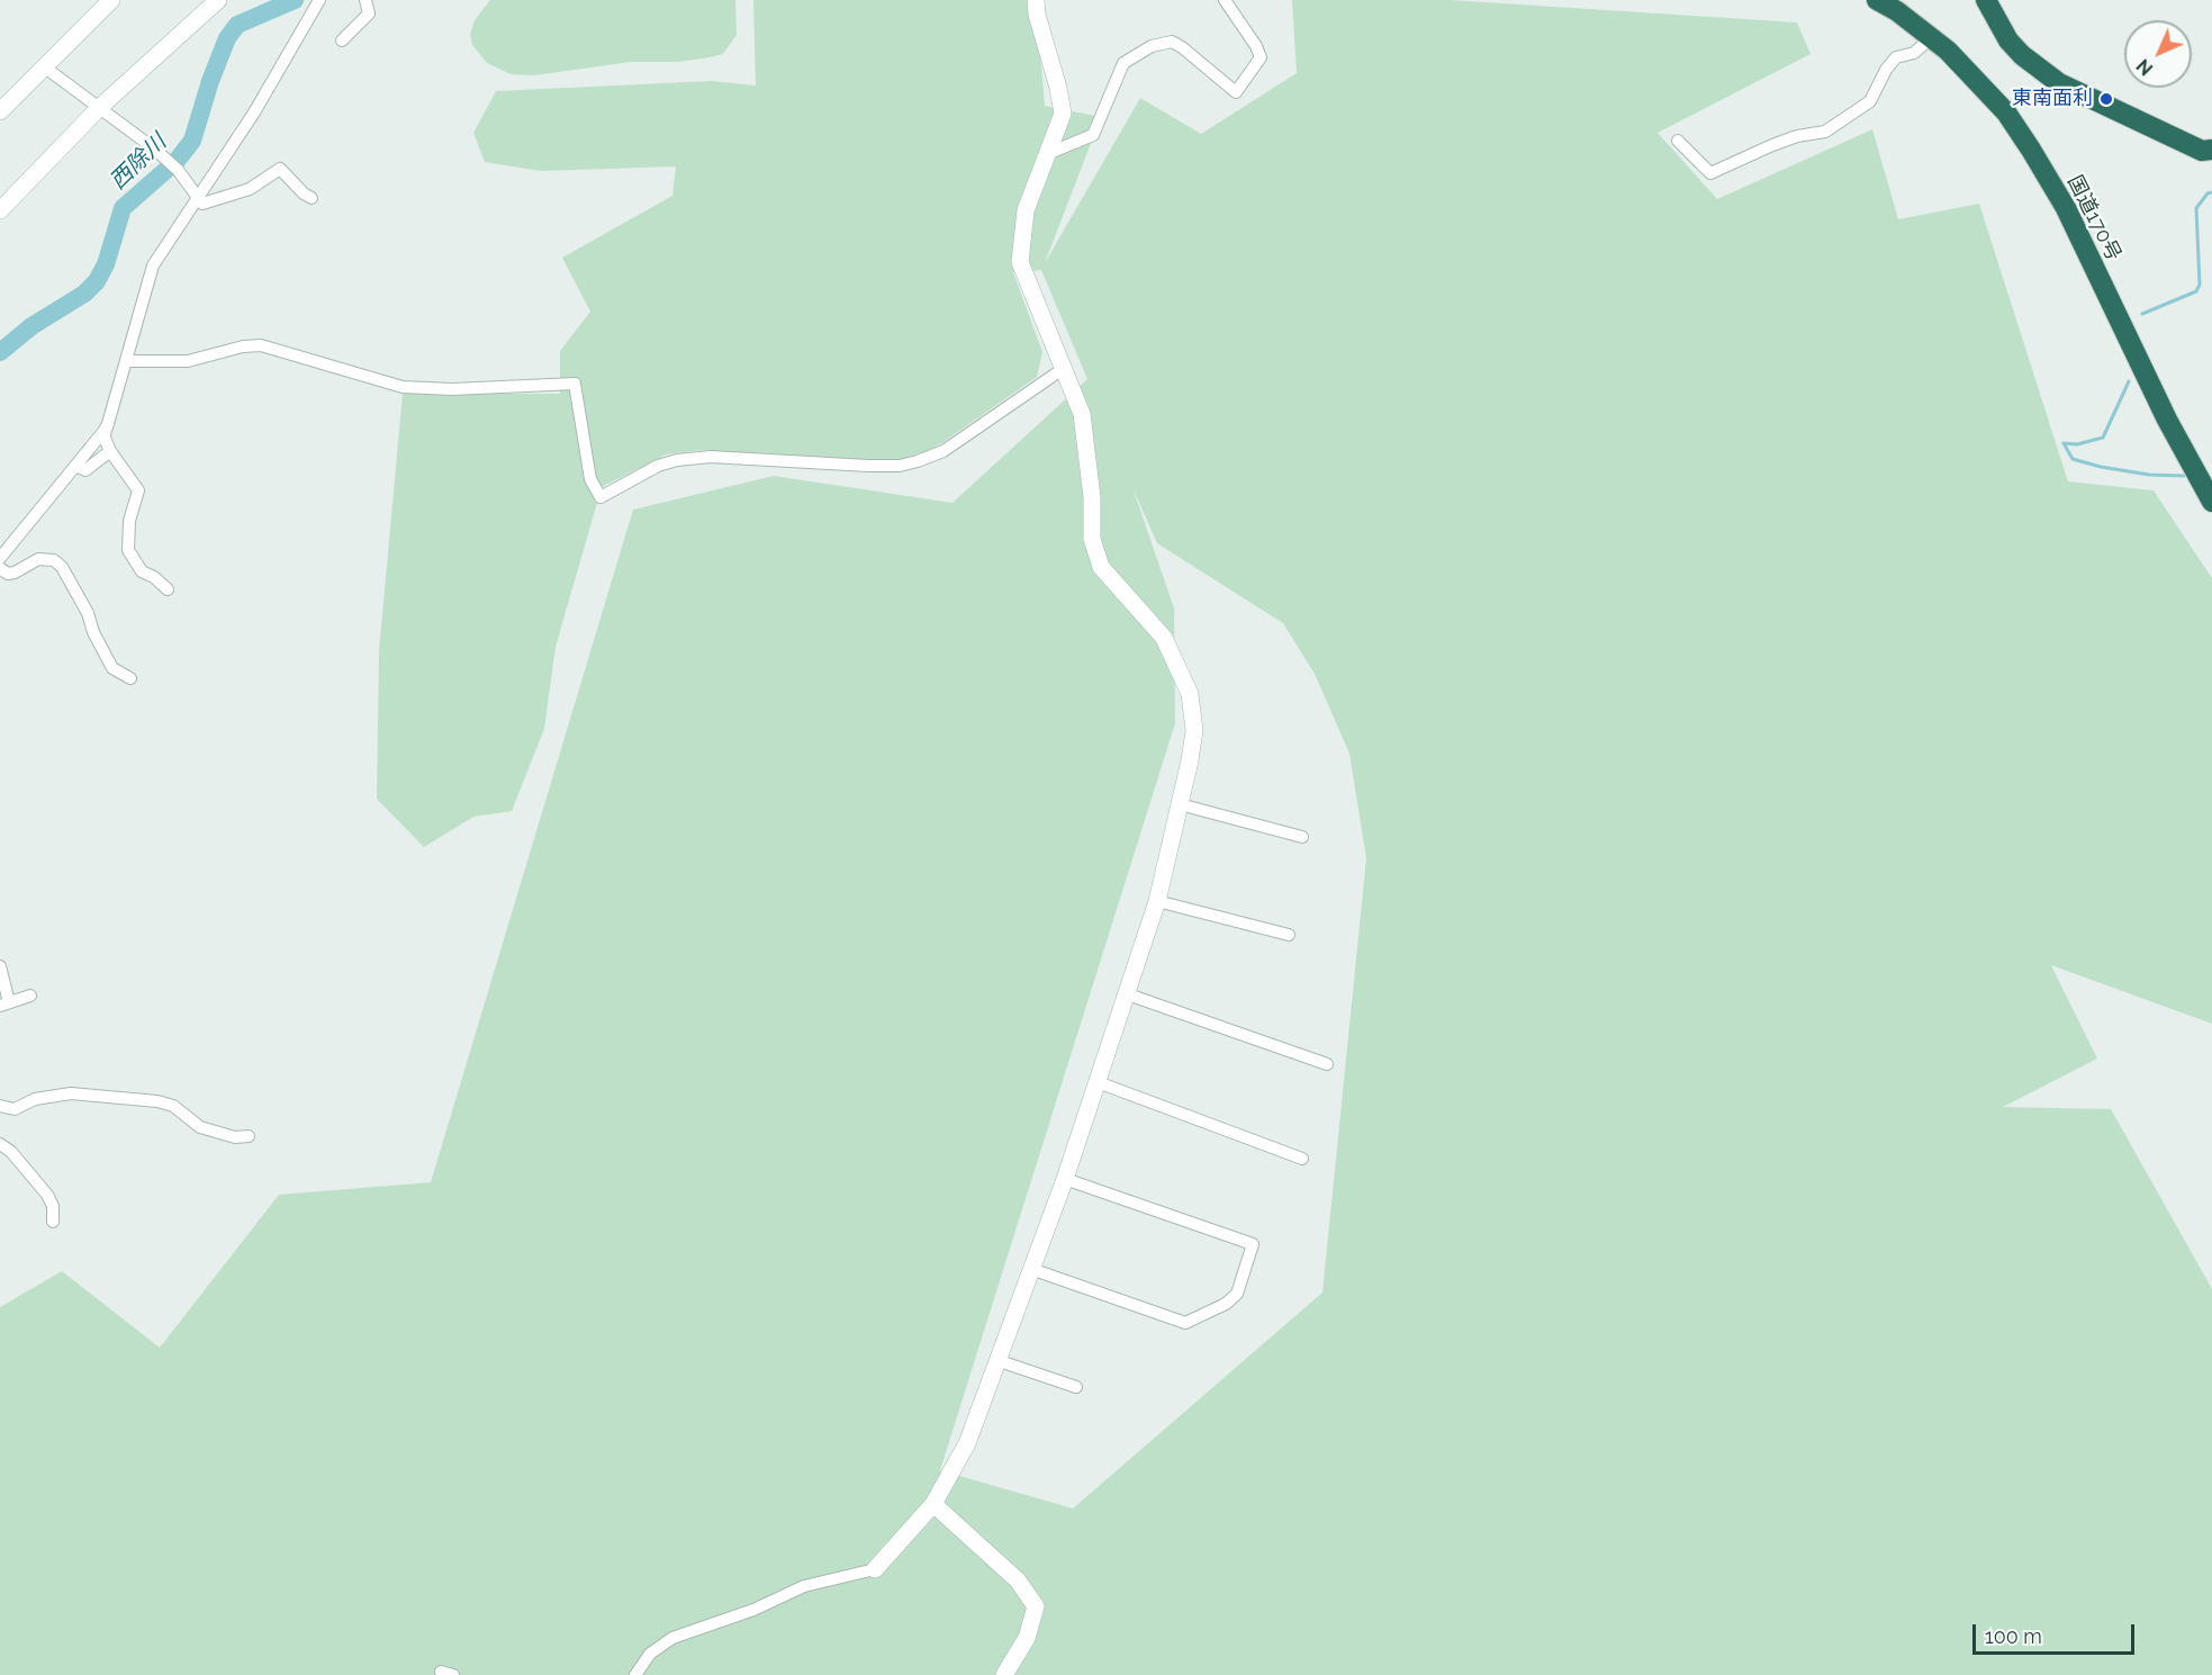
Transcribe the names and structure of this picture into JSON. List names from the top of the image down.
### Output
{
  "streets": {
    "highway": ["国道170号"]
  },
  "water": ["西除川"],
  "places": ["東南面利"],
  "scale_bar": "100 m",
  "north": "bottom left"
}
